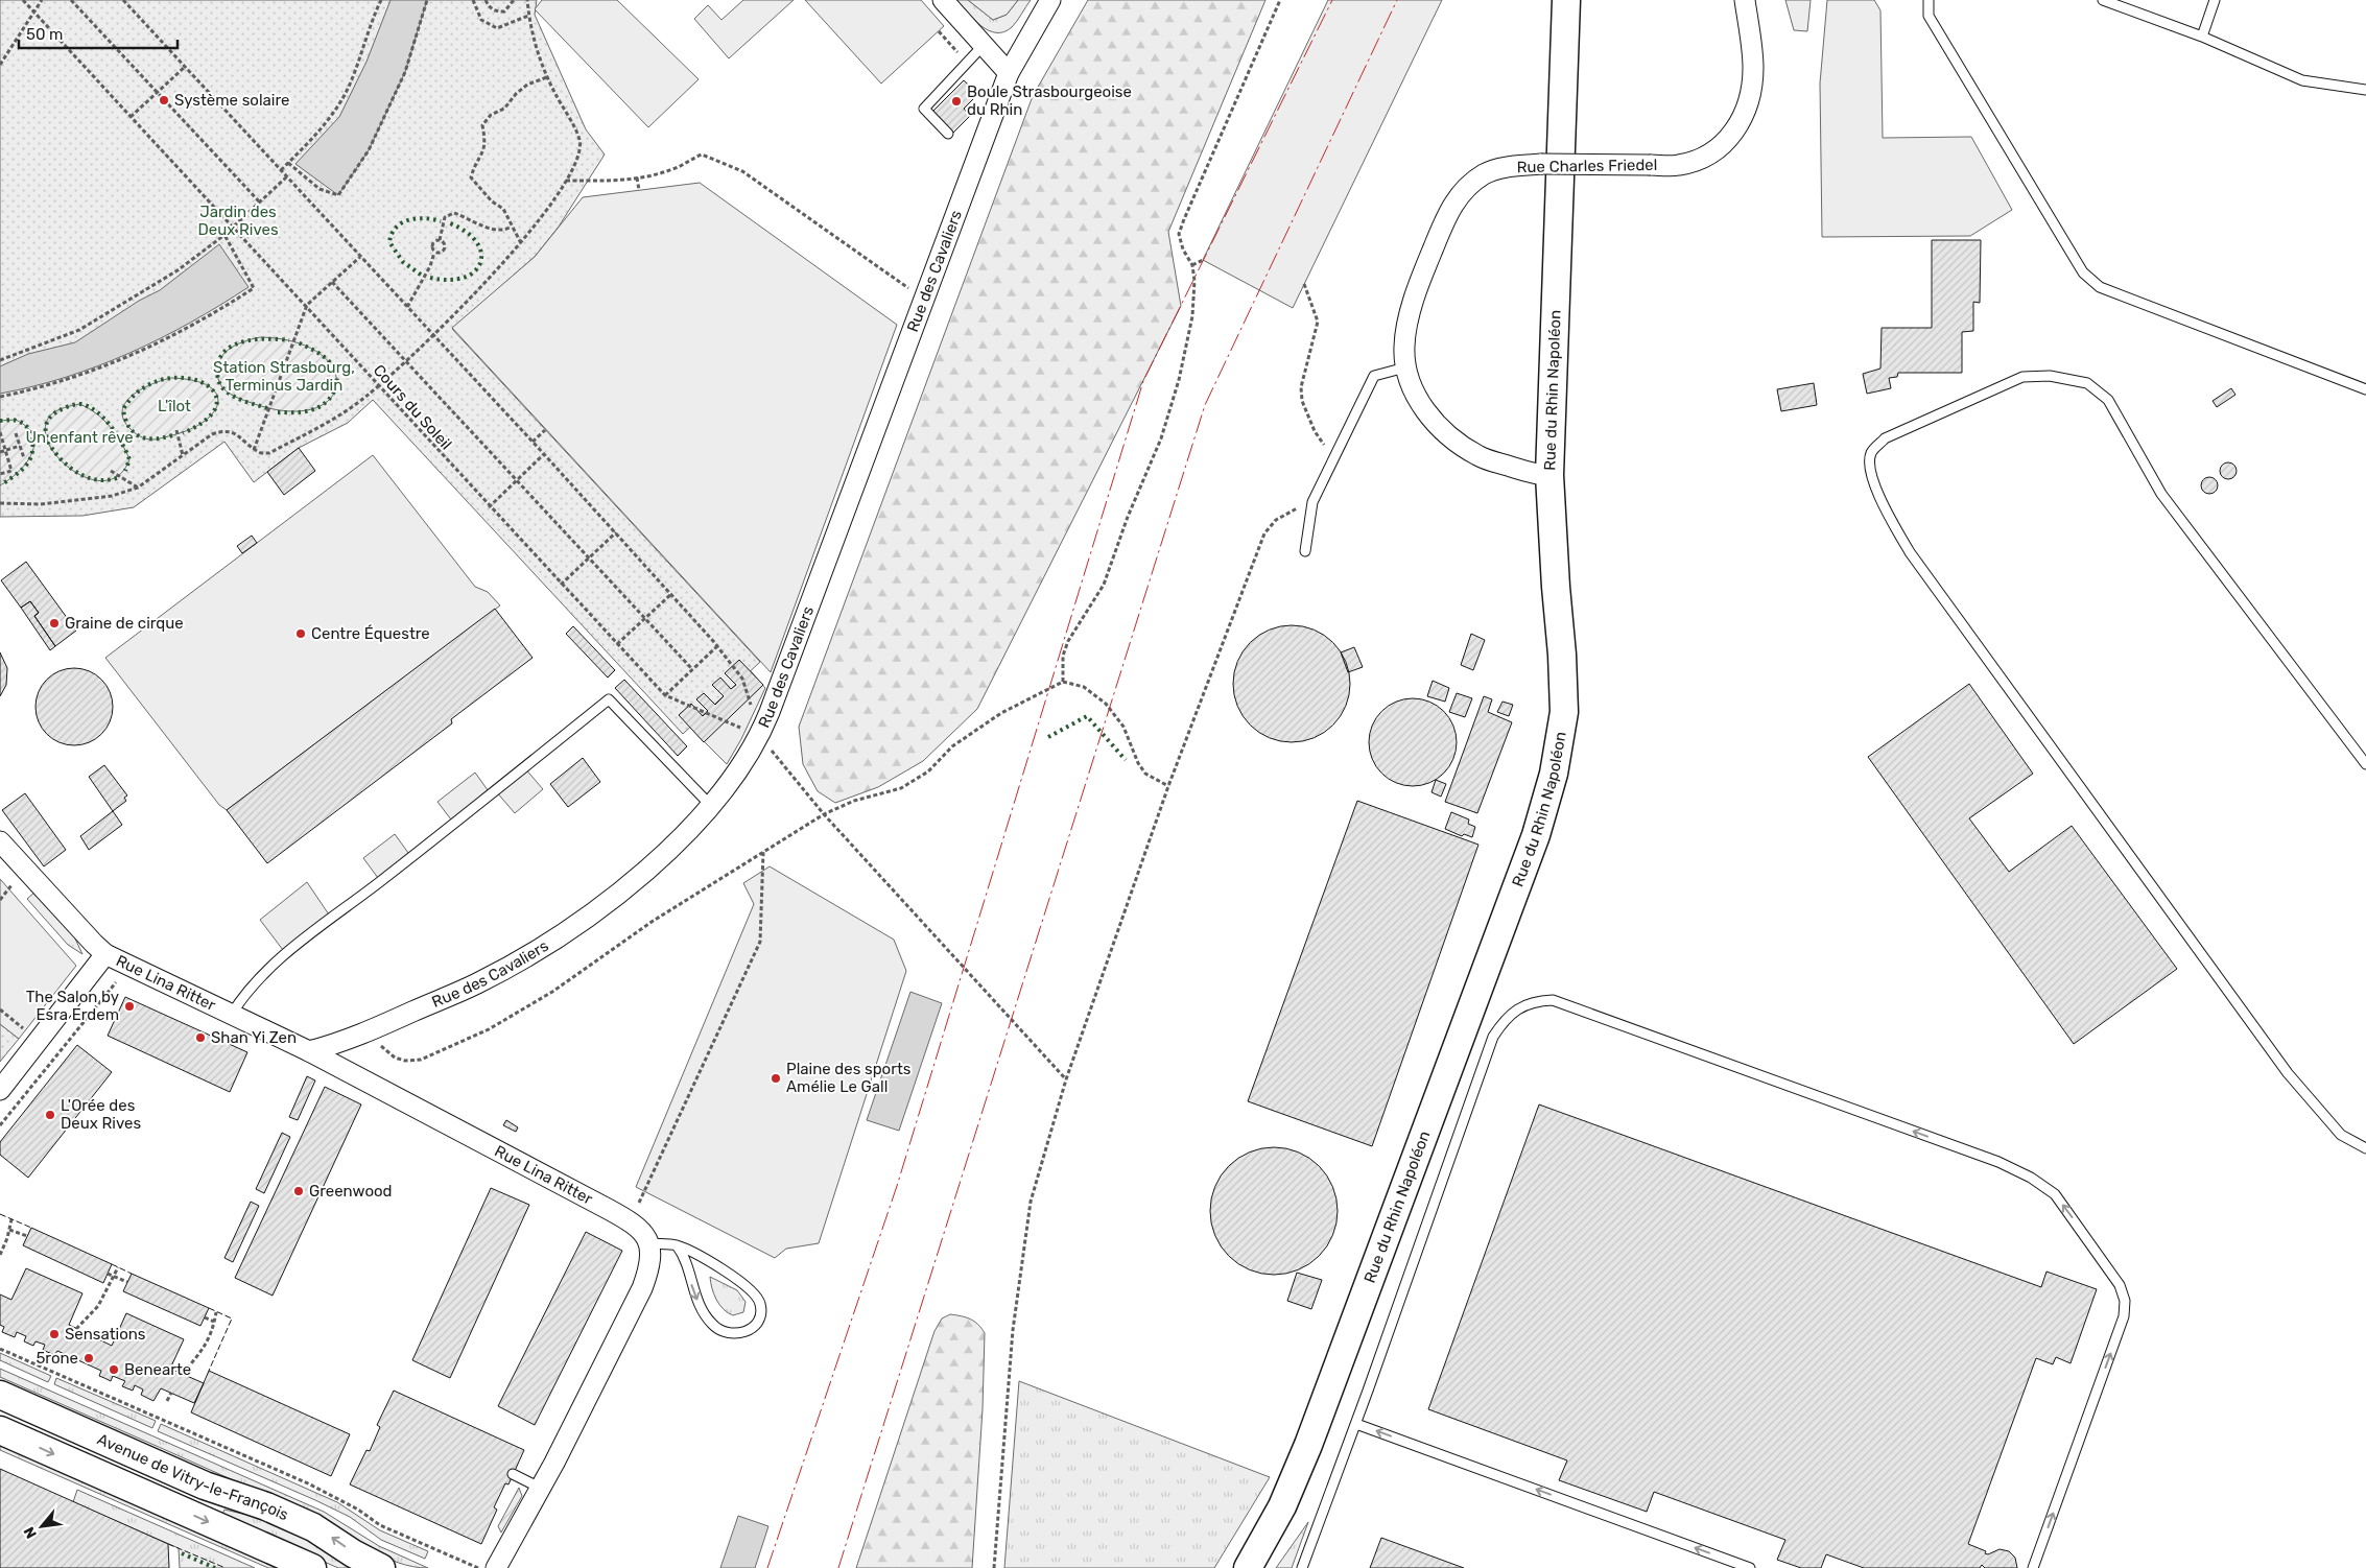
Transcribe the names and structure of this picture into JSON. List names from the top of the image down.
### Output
{
  "streets": {
    "main road": ["Rue du Rhin Napoléon", "Avenue de Vitry-le-François"],
    "street": ["Rue Charles Friedel", "Rue des Cavaliers", "Rue Lina Ritter"],
    "path": ["Cours du Soleil"]
  },
  "crossings": [
    ["Rue Charles Friedel", "Rue du Rhin Napoléon"],
    ["Rue des Cavaliers", "Cours du Soleil"],
    ["Rue des Cavaliers", "Rue Lina Ritter"]
  ],
  "parks": [
    "Jardin des Deux Rives",
    "Station Strasbourg, Terminus Jardin",
    "L'îlot",
    "Un enfant rêve"
  ],
  "places": [
    "Système solaire",
    "Boule Strasbourgeoise du Rhin",
    "Graine de cirque",
    "Centre Équestre",
    "The Salon by Esra Erdem",
    "Shan Yi Zen",
    "Plaine des sports Amélie Le Gall",
    "L'Orée des Deux Rives",
    "Greenwood",
    "Sensations",
    "5rone",
    "Benearte"
  ],
  "scale_bar": "50 m",
  "north": "bottom left"
}
